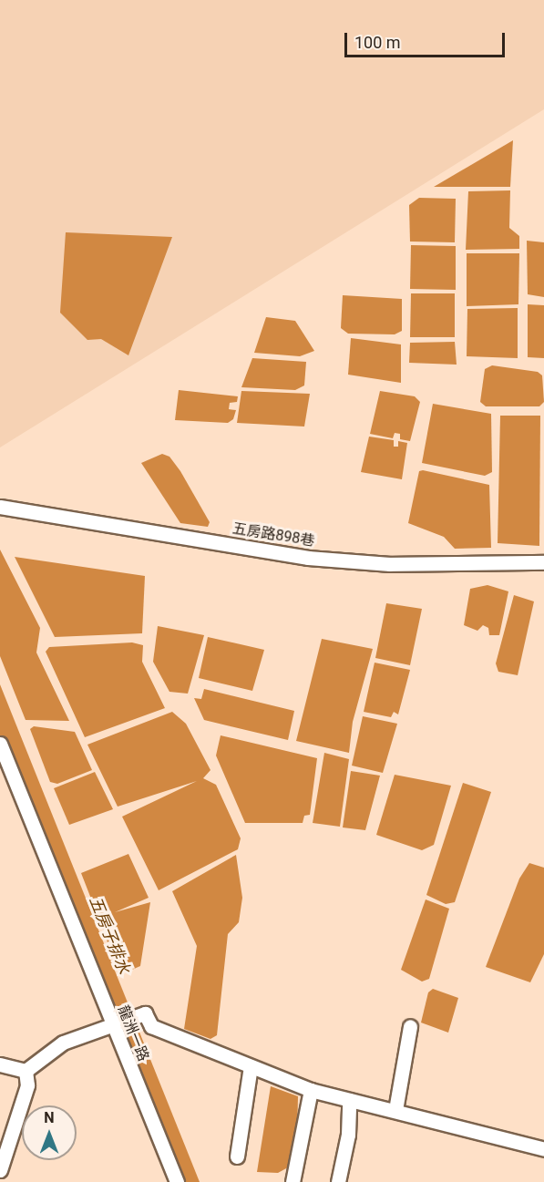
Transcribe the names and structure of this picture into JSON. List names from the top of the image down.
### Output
{
  "streets": {
    "street": ["五房路898巷", "龍洲一路"]
  },
  "water": ["五房子排水"],
  "scale_bar": "100 m",
  "north": "top"
}
